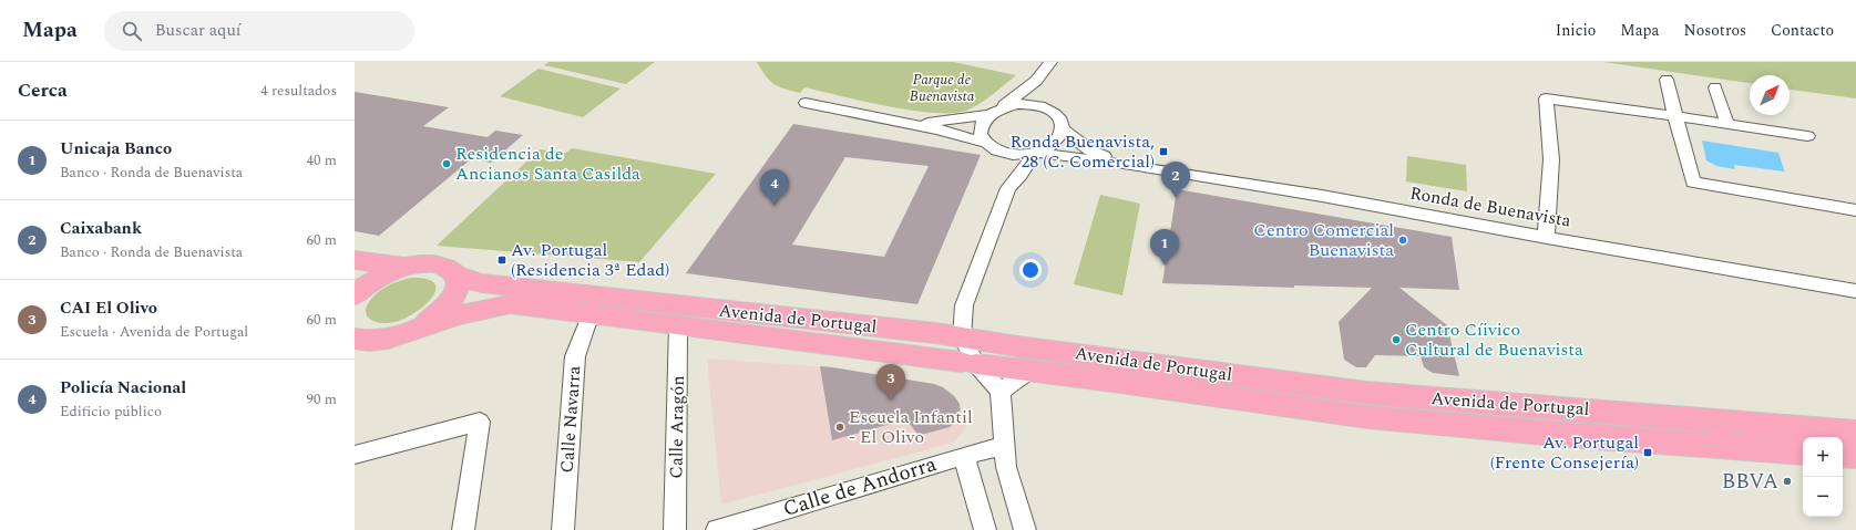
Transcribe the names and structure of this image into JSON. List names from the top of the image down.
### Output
{
  "streets": {
    "main road": ["Avenida de Portugal"],
    "street": [
      "Ronda de Buenavista",
      "Calle Navarra",
      "Calle Aragón",
      "Calle de Andorra"
    ]
  },
  "crossings": [
    ["Avenida de Portugal", "Calle Navarra"],
    ["Avenida de Portugal", "Calle Aragón"]
  ],
  "parks": ["Parque de Buenavista"],
  "places": {
    "transit": ["Ronda Buenavista, 28 (C. Comercial)", "Av. Portugal (Residencia 3ª Edad)", "Av. Portugal (Frente Consejería)"],
    "other": [
      "Residencia de Ancianos Santa Casilda",
      "Centro Comercial Buenavista",
      "Centro Cíivico Cultural de Buenavista",
      "Escuela Infantil - El Olivo",
      "BBVA"
    ]
  },
  "north": "top right",
  "page": {
    "header": "Mapa",
    "search": "Buscar aquí",
    "nav": [
      "Inicio",
      "Mapa",
      "Nosotros",
      "Contacto"
    ],
    "heading": ["Cerca", "4 resultados"],
    "list": [
      {
        "mark": "1",
        "name": "Unicaja Banco",
        "note": "Banco · Ronda de Buenavista",
        "value": "40 m"
      },
      {
        "mark": "2",
        "name": "Caixabank",
        "note": "Banco · Ronda de Buenavista",
        "value": "60 m"
      },
      {
        "mark": "3",
        "name": "CAI El Olivo",
        "note": "Escuela · Avenida de Portugal",
        "value": "60 m"
      },
      {
        "mark": "4",
        "name": "Policía Nacional",
        "note": "Edificio público",
        "value": "90 m"
      }
    ],
    "pins": [
      "2",
      "4",
      "1",
      "3"
    ],
    "map_buttons": ["+", "−"]
  }
}
